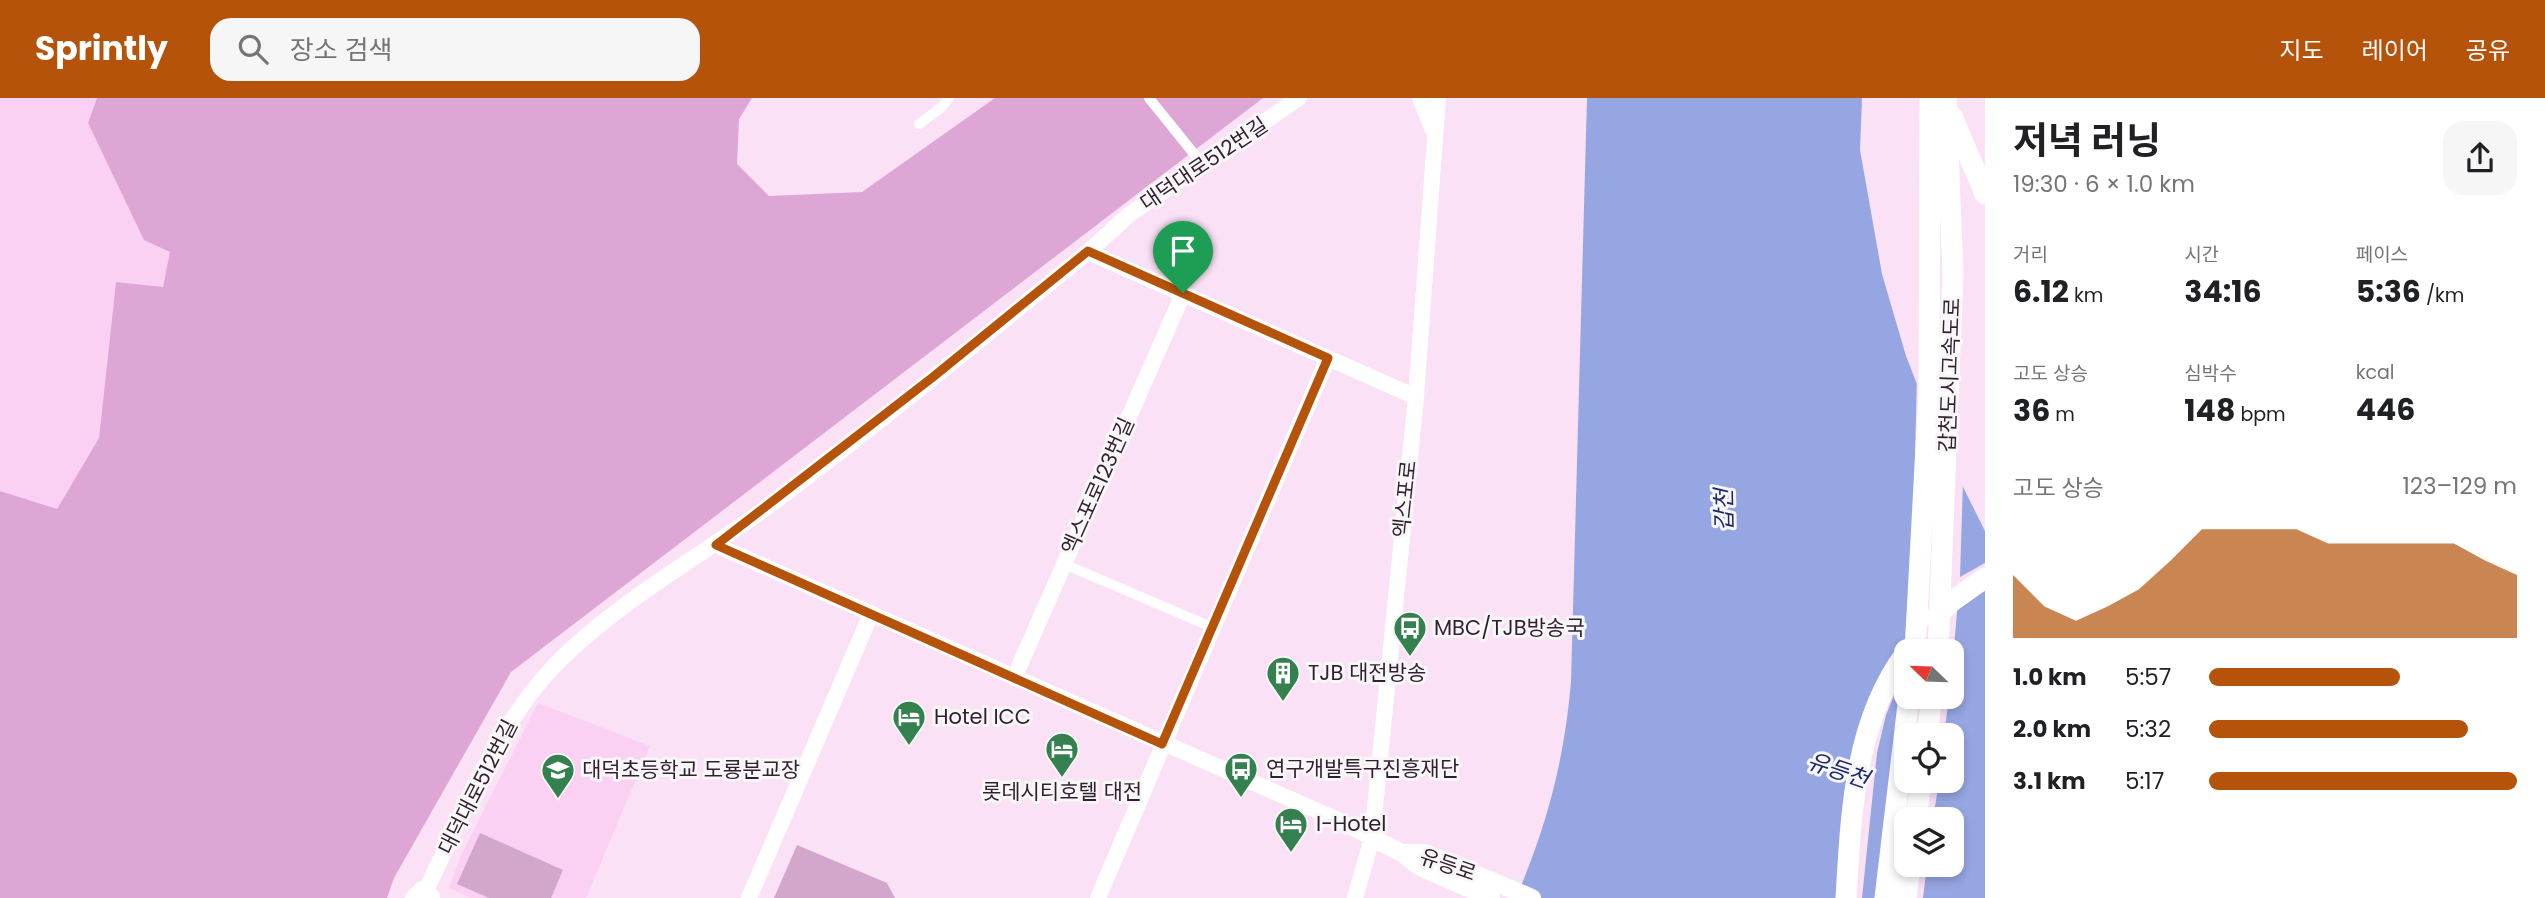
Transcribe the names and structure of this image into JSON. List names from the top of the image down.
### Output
{
  "streets": {
    "highway": ["갑천도시고속도로"],
    "main road": ["유등로"],
    "street": ["대덕대로512번길", "엑스포로123번길", "엑스포로"]
  },
  "crossings": [
    ["엑스포로", "유등로"]
  ],
  "water": ["갑천", "유등천"],
  "places": {
    "bus stop": ["MBC/TJB방송국", "연구개발특구진흥재단"],
    "building": ["TJB 대전방송"],
    "hotel": ["Hotel ICC", "롯데시티호텔 대전", "I-Hotel"],
    "school or university": ["대덕초등학교 도룡분교장"]
  },
  "north": "top left",
  "page": {
    "header": "Sprintly",
    "search": "장소 검색",
    "nav": ["지도", "레이어", "공유"],
    "heading": ["저녁 러닝", "19:30 · 6 × 1.0 km"],
    "stats": [
      ["거리", "6.12 km"],
      ["시간", "34:16"],
      ["페이스", "5:36 /km"],
      ["고도 상승", "36 m"],
      ["심박수", "148 bpm"],
      ["kcal", "446"]
    ],
    "chart": ["고도 상승", "123–129 m"],
    "list": [
      {
        "name": "1.0 km",
        "note": "5:57"
      },
      {
        "name": "2.0 km",
        "note": "5:32"
      },
      {
        "name": "3.1 km",
        "note": "5:17"
      }
    ]
  }
}
